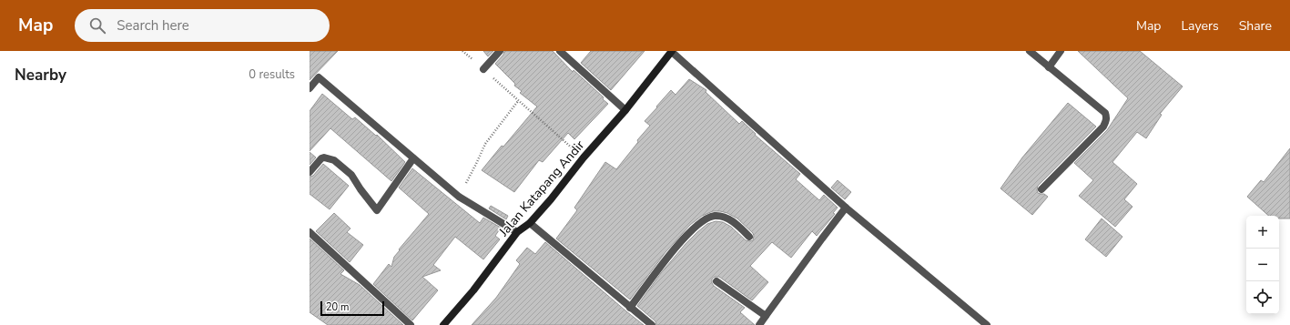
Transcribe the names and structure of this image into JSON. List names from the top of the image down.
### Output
{
  "streets": {
    "street": ["Jalan Katapang Andir"]
  },
  "scale_bar": "20 m",
  "page": {
    "header": "Map",
    "search": "Search here",
    "nav": ["Map", "Layers", "Share"],
    "heading": ["Nearby", "0 results"],
    "map_buttons": ["+", "−"],
    "scale": "20 m"
  }
}
